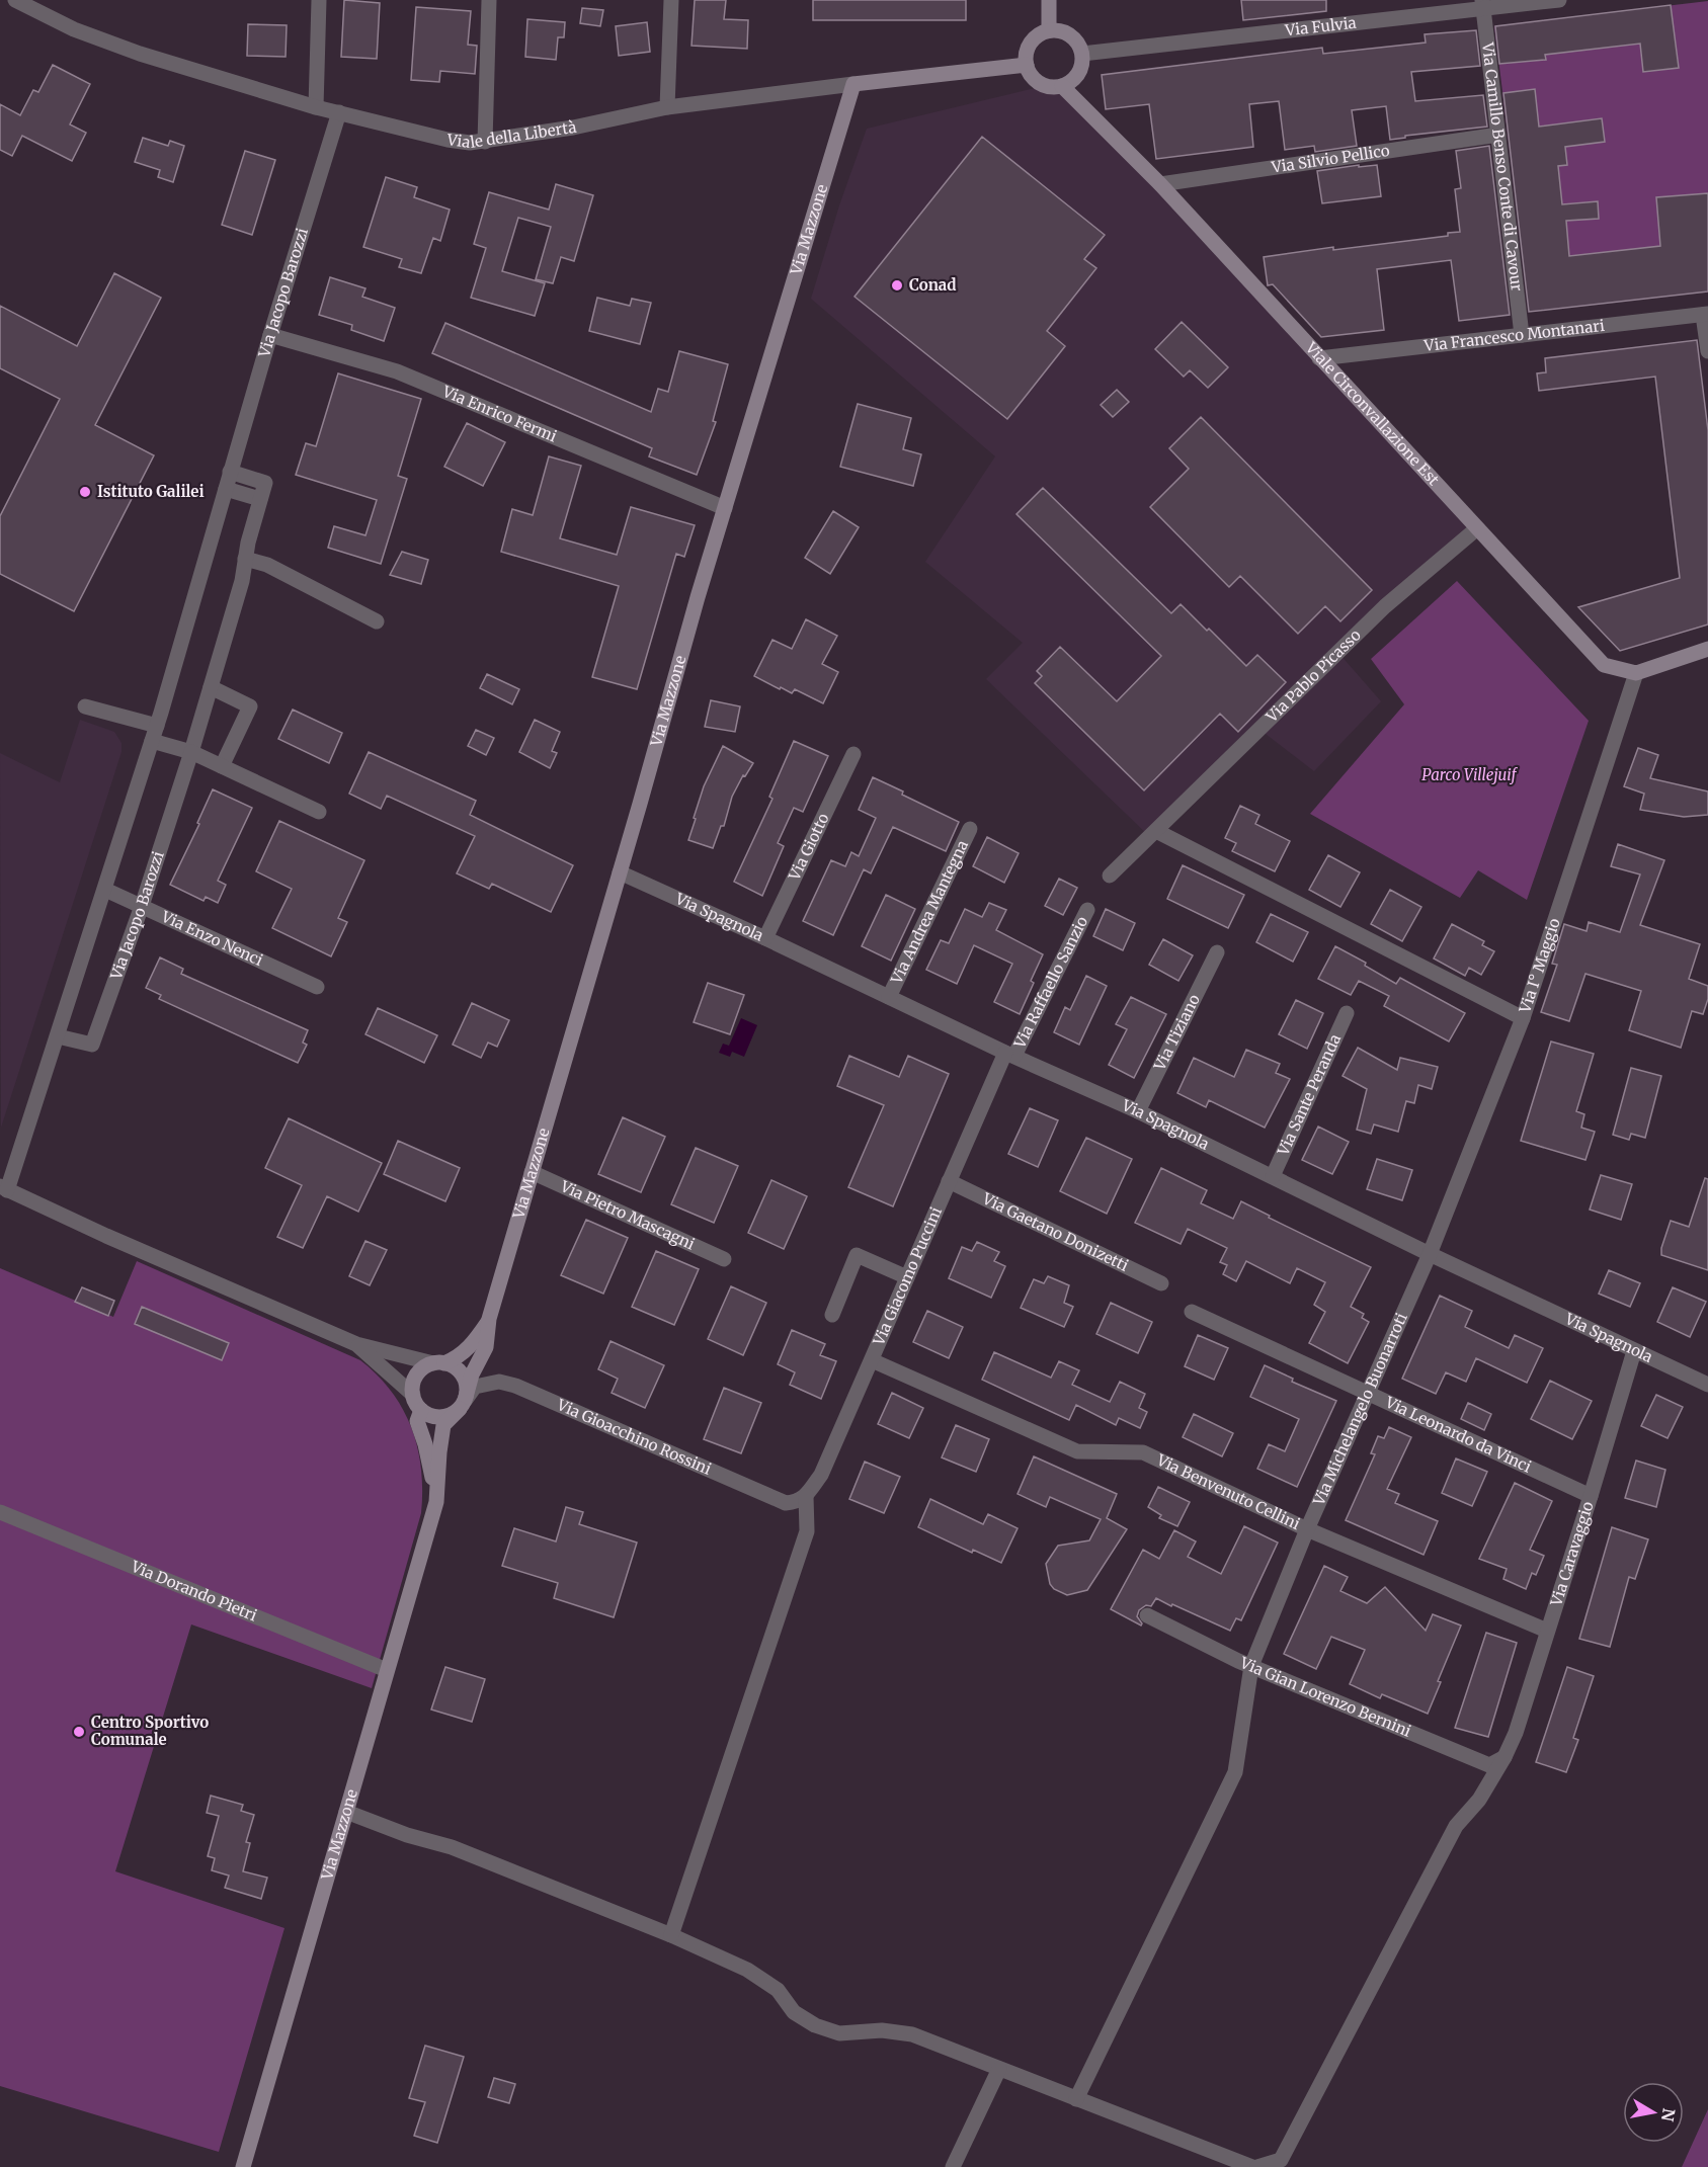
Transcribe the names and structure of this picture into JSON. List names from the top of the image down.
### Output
{
  "streets": {
    "main road": ["Viale della Libertà", "Via Mazzone", "Viale Circonvallazione Est"],
    "street": [
      "Via Fulvia",
      "Via Silvio Pellico",
      "Via Camillo Benso Conte di Cavour",
      "Via Jacopo Barozzi",
      "Via Francesco Montanari",
      "Via Enrico Fermi",
      "Via Pablo Picasso",
      "Via Giotto",
      "Via Andrea Mantegna",
      "Via Spagnola",
      "Via Enzo Nenci",
      "Via I° Maggio",
      "Via Raffaello Sanzio",
      "Via Tiziano",
      "Via Sante Peranda",
      "Via Pietro Mascagni",
      "Via Gaetano Donizetti",
      "Via Giacomo Puccini",
      "Via Michelangelo Buonarroti",
      "Via Leonardo da Vinci",
      "Via Gioacchino Rossini",
      "Via Benvenuto Cellini",
      "Via Caravaggio",
      "Via Dorando Pietri",
      "Via Gian Lorenzo Bernini"
    ]
  },
  "crossings": [
    ["Via Fulvia", "Viale della Libertà"],
    ["Via Fulvia", "Via Camillo Benso Conte di Cavour"],
    ["Via Fulvia", "Viale Circonvallazione Est"],
    ["Viale della Libertà", "Via Mazzone"],
    ["Viale della Libertà", "Via Jacopo Barozzi"],
    ["Viale della Libertà", "Viale Circonvallazione Est"],
    ["Via Silvio Pellico", "Via Camillo Benso Conte di Cavour"],
    ["Via Silvio Pellico", "Viale Circonvallazione Est"],
    ["Via Camillo Benso Conte di Cavour", "Via Francesco Montanari"],
    ["Via Mazzone", "Via Enrico Fermi"],
    ["Via Mazzone", "Via Spagnola"],
    ["Via Mazzone", "Via Pietro Mascagni"],
    ["Via Mazzone", "Via Gioacchino Rossini"],
    ["Via Mazzone", "Via Dorando Pietri"],
    ["Via Jacopo Barozzi", "Via Enrico Fermi"],
    ["Via Jacopo Barozzi", "Via Enzo Nenci"],
    ["Via Francesco Montanari", "Viale Circonvallazione Est"],
    ["Viale Circonvallazione Est", "Via Pablo Picasso"],
    ["Viale Circonvallazione Est", "Via I° Maggio"],
    ["Via Giotto", "Via Spagnola"],
    ["Via Andrea Mantegna", "Via Spagnola"],
    ["Via Spagnola", "Via I° Maggio"],
    ["Via Spagnola", "Via Raffaello Sanzio"],
    ["Via Spagnola", "Via Tiziano"],
    ["Via Spagnola", "Via Sante Peranda"],
    ["Via Spagnola", "Via Giacomo Puccini"],
    ["Via Spagnola", "Via Michelangelo Buonarroti"],
    ["Via Spagnola", "Via Caravaggio"],
    ["Via I° Maggio", "Via Michelangelo Buonarroti"],
    ["Via Raffaello Sanzio", "Via Giacomo Puccini"],
    ["Via Gaetano Donizetti", "Via Giacomo Puccini"],
    ["Via Giacomo Puccini", "Via Gioacchino Rossini"],
    ["Via Giacomo Puccini", "Via Benvenuto Cellini"],
    ["Via Michelangelo Buonarroti", "Via Leonardo da Vinci"],
    ["Via Michelangelo Buonarroti", "Via Benvenuto Cellini"],
    ["Via Michelangelo Buonarroti", "Via Gian Lorenzo Bernini"],
    ["Via Leonardo da Vinci", "Via Caravaggio"],
    ["Via Benvenuto Cellini", "Via Caravaggio"],
    ["Via Caravaggio", "Via Gian Lorenzo Bernini"]
  ],
  "parks": ["Parco Villejuif"],
  "places": ["Conad", "Istituto Galilei", "Centro Sportivo Comunale"],
  "north": "right"
}
